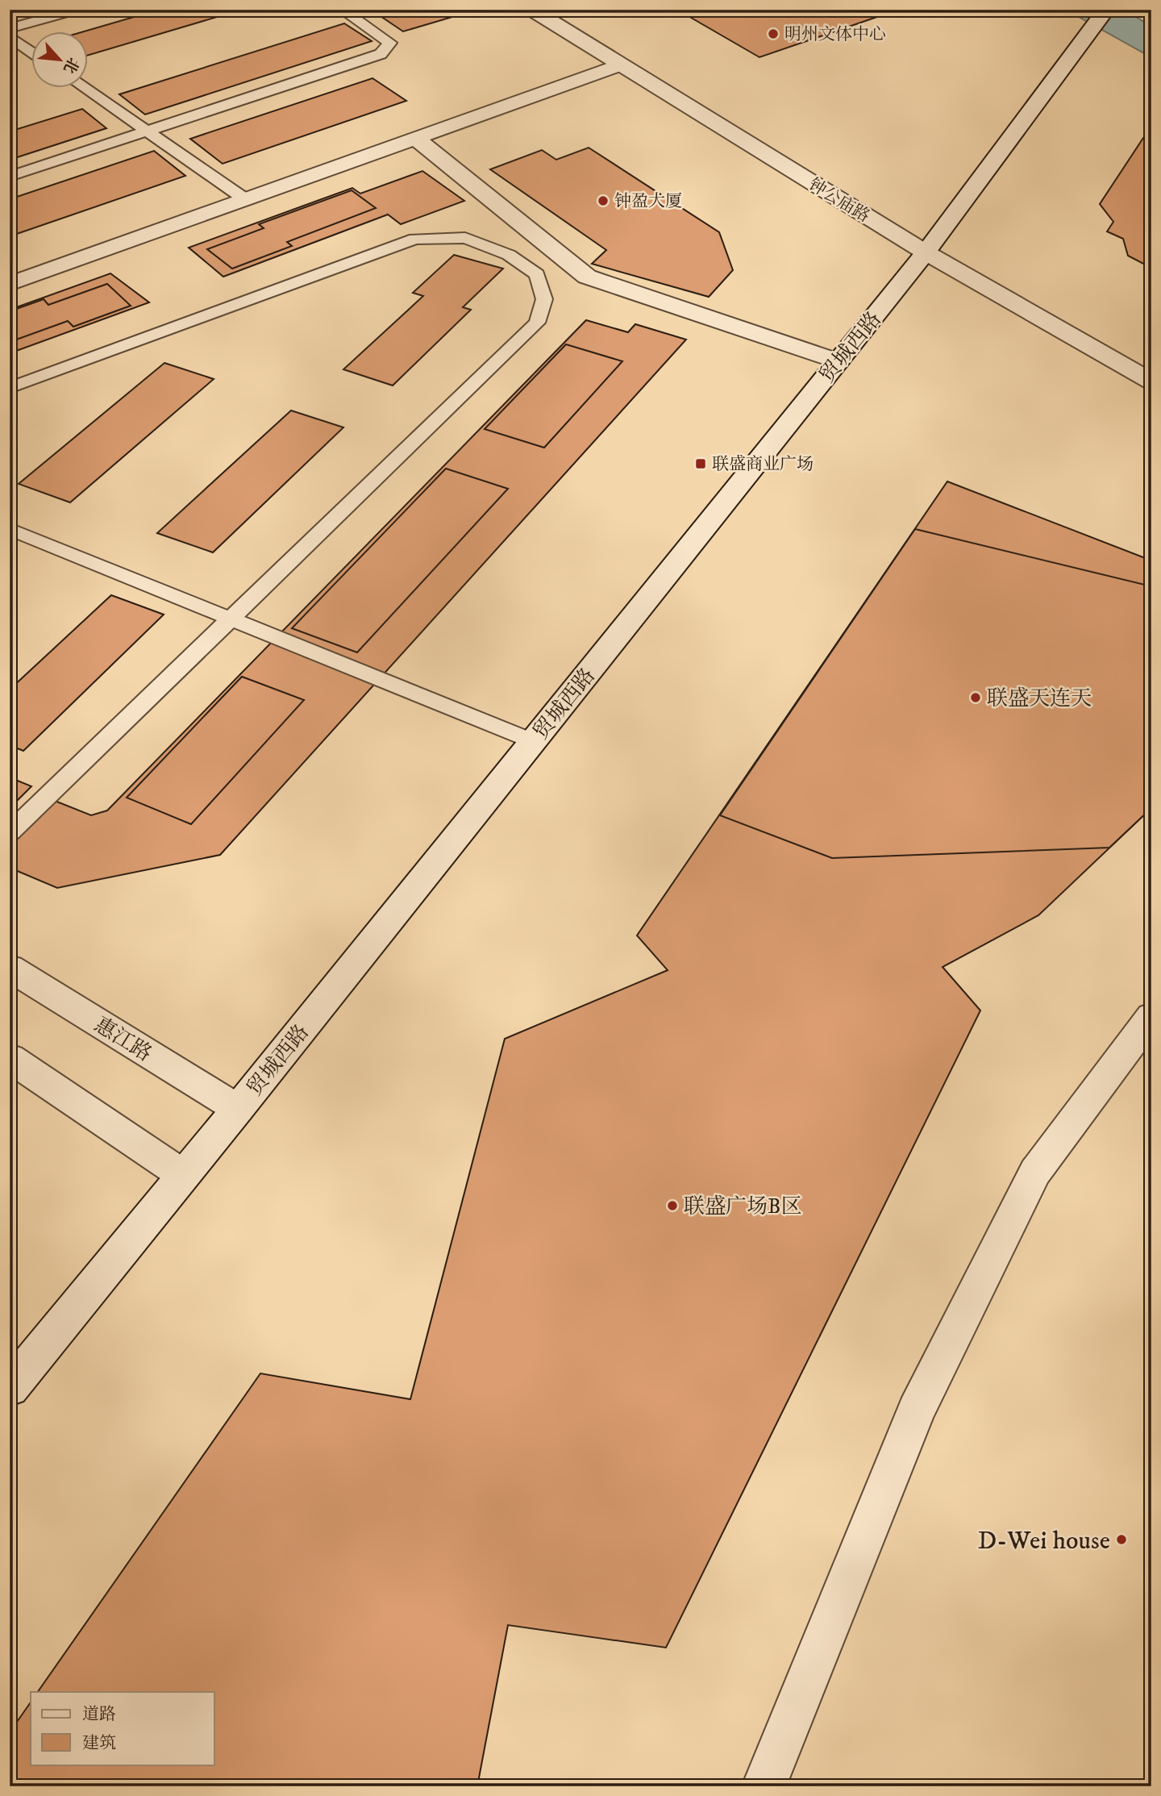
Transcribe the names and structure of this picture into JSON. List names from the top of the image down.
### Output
{
  "streets": {
    "street": ["钟公庙路", "贸城西路", "惠江路"]
  },
  "crossings": [
    ["钟公庙路", "贸城西路"],
    ["贸城西路", "惠江路"]
  ],
  "places": {
    "other": [
      "明州文体中心",
      "钟盈大厦",
      "联盛天连天",
      "联盛广场B区",
      "D-Wei house"
    ],
    "transit": ["联盛商业广场"]
  },
  "legend": ["道路", "建筑"],
  "north": "bottom right"
}
